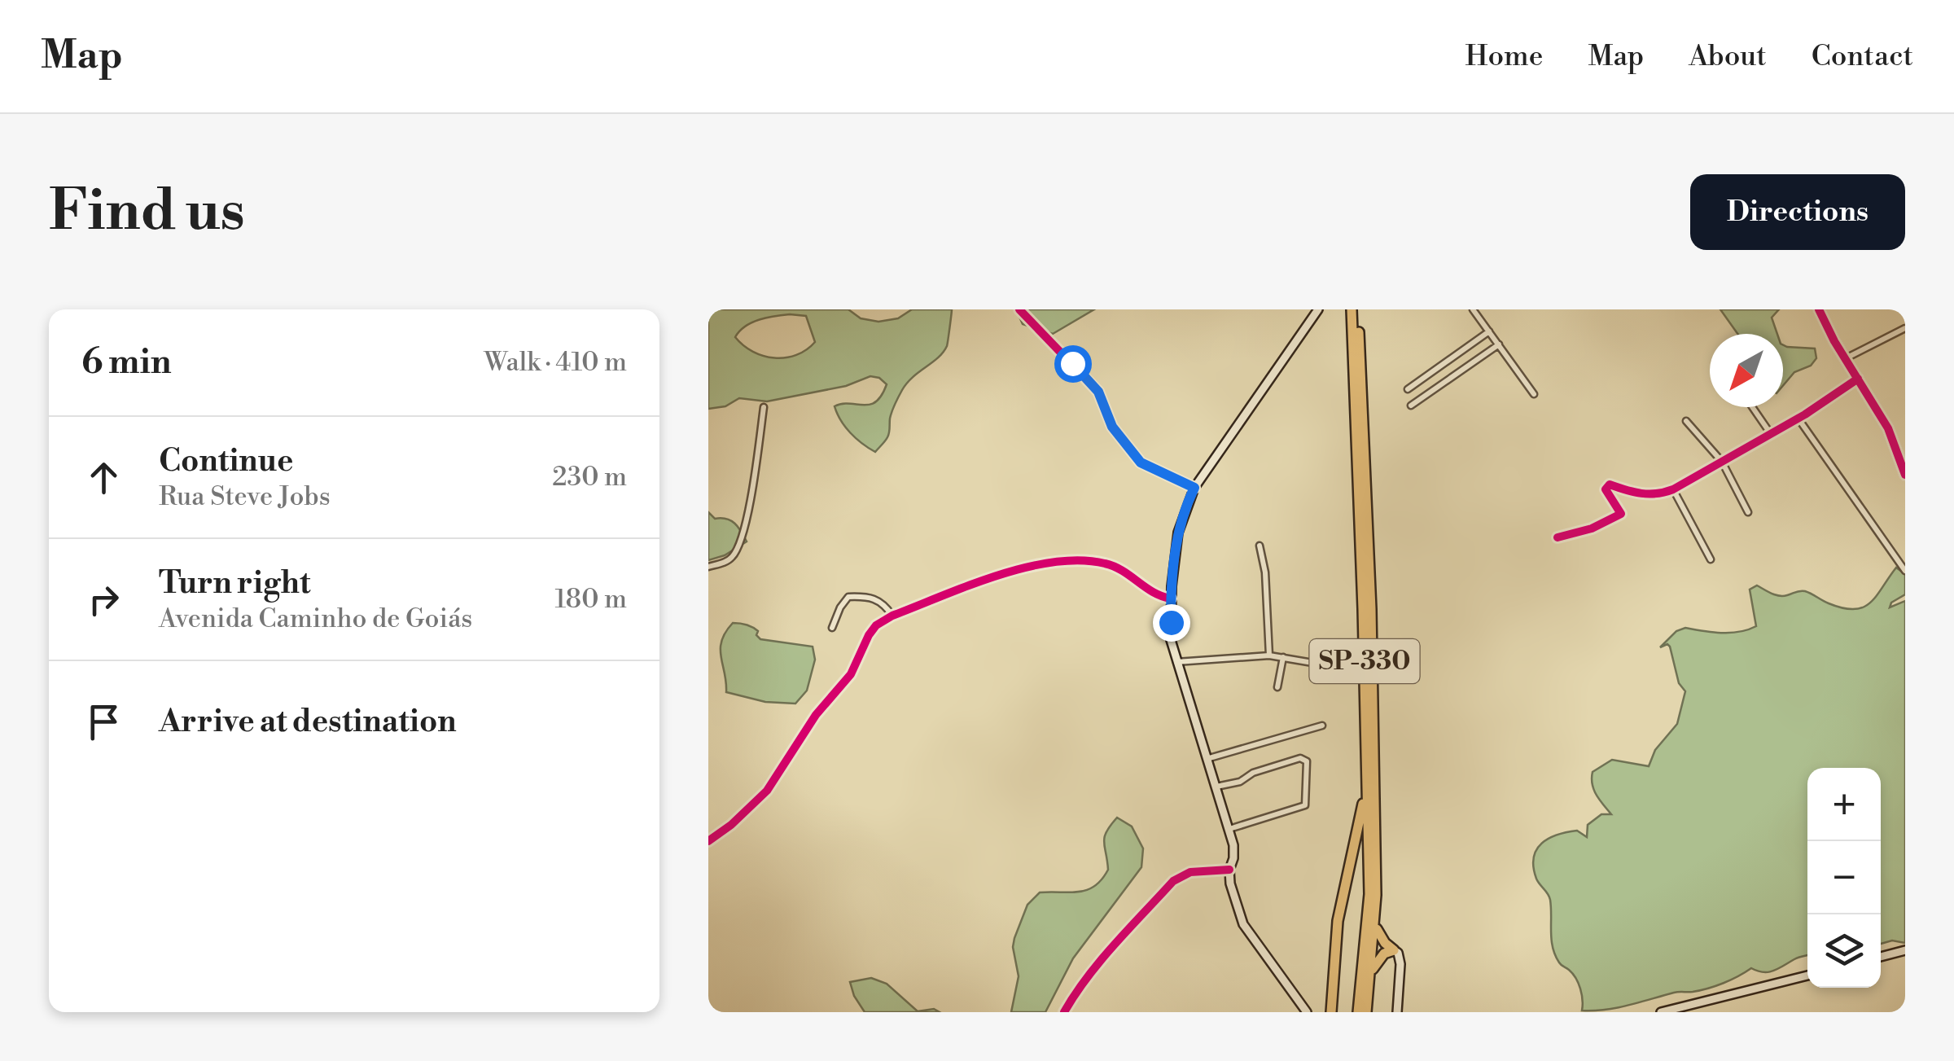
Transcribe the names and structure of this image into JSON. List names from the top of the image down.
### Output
{
  "streets": {
    "highway": ["SP-330"]
  },
  "north": "bottom left",
  "page": {
    "header": "Map",
    "nav": [
      "Home",
      "Map",
      "About",
      "Contact"
    ],
    "buttons": "Directions",
    "title": "Find us",
    "heading": ["6 min", "Walk · 410 m"],
    "list": [
      ["Continue", "Rua Steve Jobs", "230 m"],
      ["Turn right", "Avenida Caminho de Goiás", "180 m"],
      "Arrive at destination"
    ],
    "map_buttons": ["+", "−"]
  }
}
